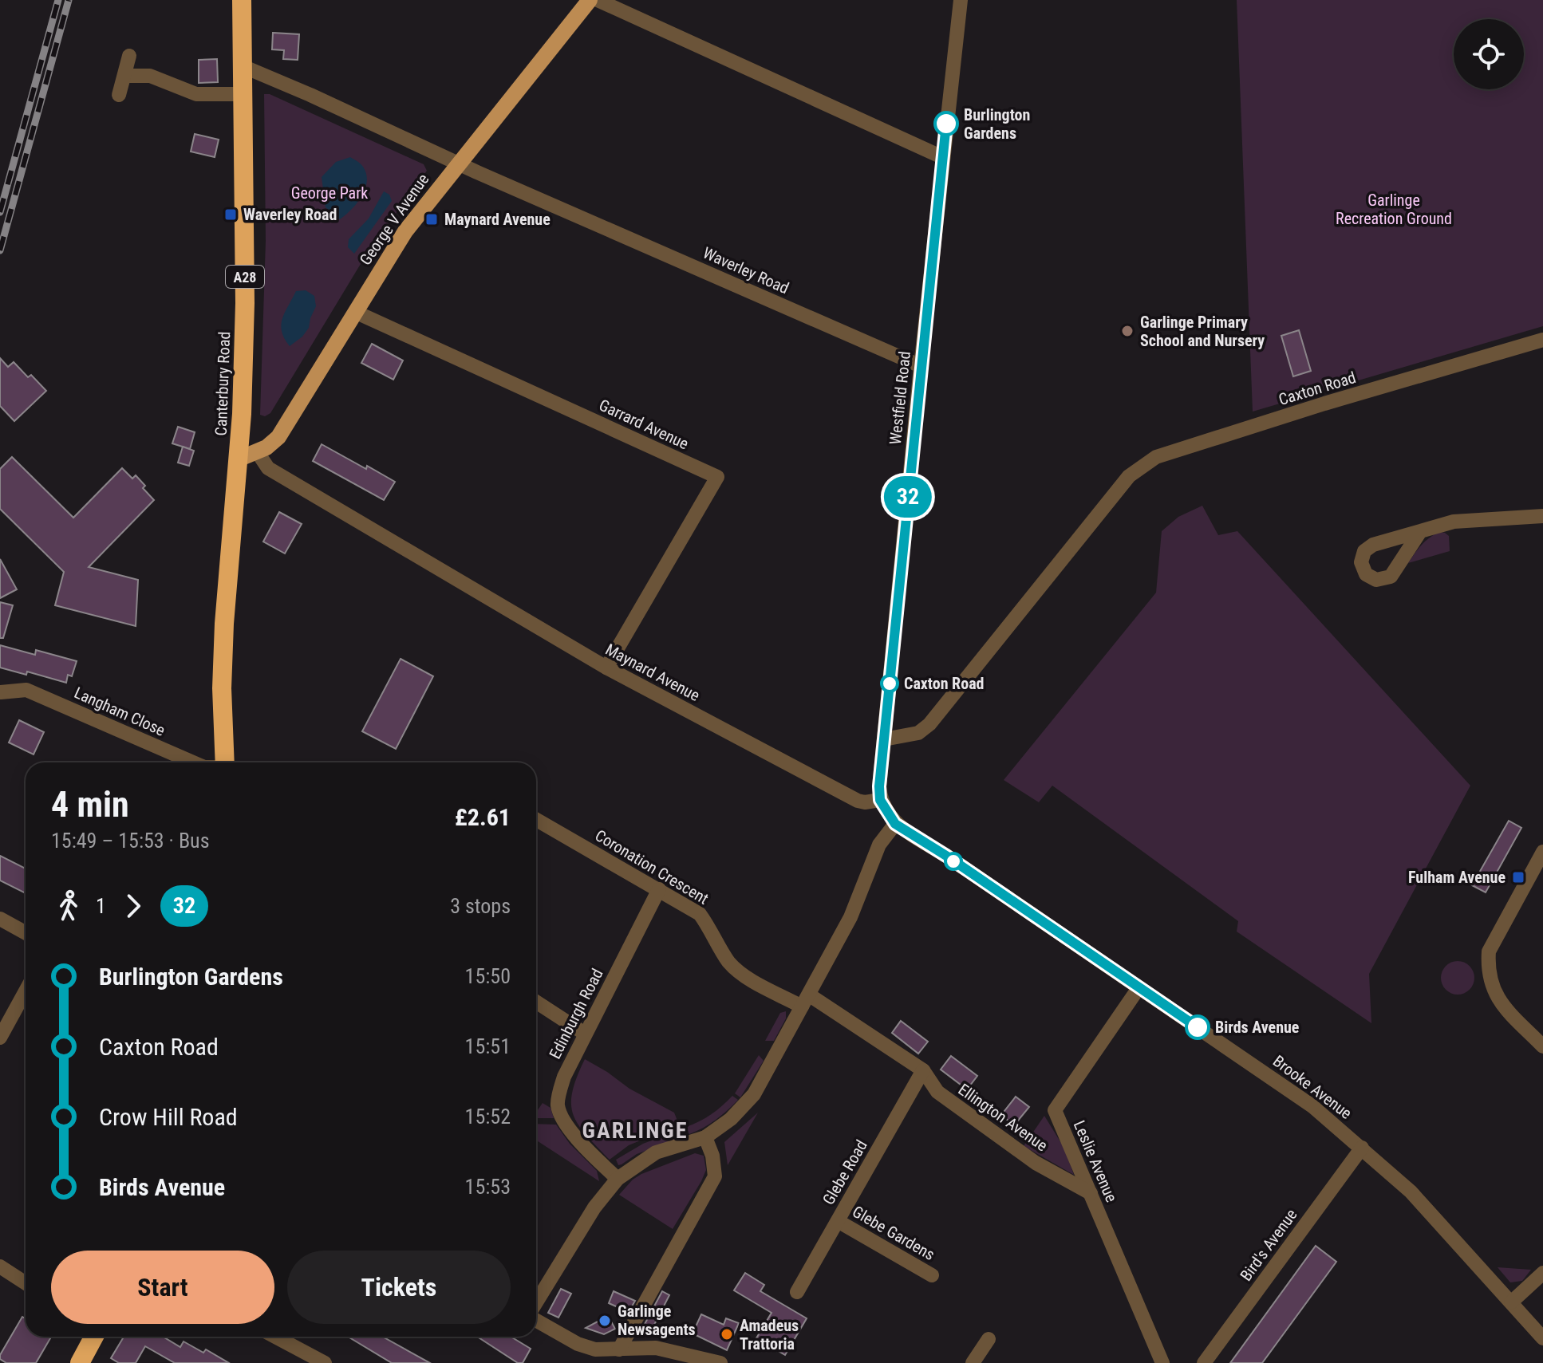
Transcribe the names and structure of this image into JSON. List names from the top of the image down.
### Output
{
  "streets": {
    "highway": ["A28", "Canterbury Road"],
    "main road": ["George V Avenue"],
    "street": [
      "Waverley Road",
      "Caxton Road",
      "Westfield Road",
      "Garrard Avenue",
      "Maynard Avenue",
      "Langham Close",
      "Coronation Crescent",
      "Edinburgh Road",
      "Brooke Avenue",
      "Ellington Avenue",
      "Leslie Avenue",
      "Glebe Road",
      "Glebe Gardens",
      "Bird's Avenue"
    ]
  },
  "crossings": [
    ["George V Avenue", "Waverley Road"],
    ["George V Avenue", "Canterbury Road"],
    ["George V Avenue", "Garrard Avenue"],
    ["George V Avenue", "Maynard Avenue"],
    ["Waverley Road", "Canterbury Road"],
    ["Waverley Road", "Westfield Road"],
    ["Caxton Road", "Westfield Road"],
    ["Westfield Road", "Maynard Avenue"],
    ["Garrard Avenue", "Maynard Avenue"],
    ["Coronation Crescent", "Edinburgh Road"],
    ["Coronation Crescent", "Ellington Avenue"],
    ["Brooke Avenue", "Leslie Avenue"],
    ["Brooke Avenue", "Bird's Avenue"],
    ["Ellington Avenue", "Leslie Avenue"],
    ["Ellington Avenue", "Glebe Road"],
    ["Glebe Road", "Glebe Gardens"]
  ],
  "districts": ["GARLINGE"],
  "parks": ["George Park", "Garlinge Recreation Ground"],
  "places": {
    "other": [
      "Burlington Gardens",
      "Garlinge Primary School and Nursery",
      "Caxton Road",
      "Birds Avenue",
      "Garlinge Newsagents",
      "Amadeus Trattoria"
    ],
    "transit": ["Waverley Road", "Maynard Avenue", "Fulham Avenue"]
  },
  "lines": ["bus line 32"],
  "page": {
    "on_map": "32",
    "heading": ["4 min", "15:49 – 15:53 · Bus", "£2.61"],
    "legs": ["1", "32", "3 stops"],
    "list": [
      {
        "name": "Burlington Gardens",
        "value": "15:50"
      },
      {
        "name": "Caxton Road",
        "value": "15:51"
      },
      {
        "name": "Crow Hill Road",
        "value": "15:52"
      },
      {
        "name": "Birds Avenue",
        "value": "15:53"
      }
    ],
    "buttons": ["Start", "Tickets"]
  }
}
